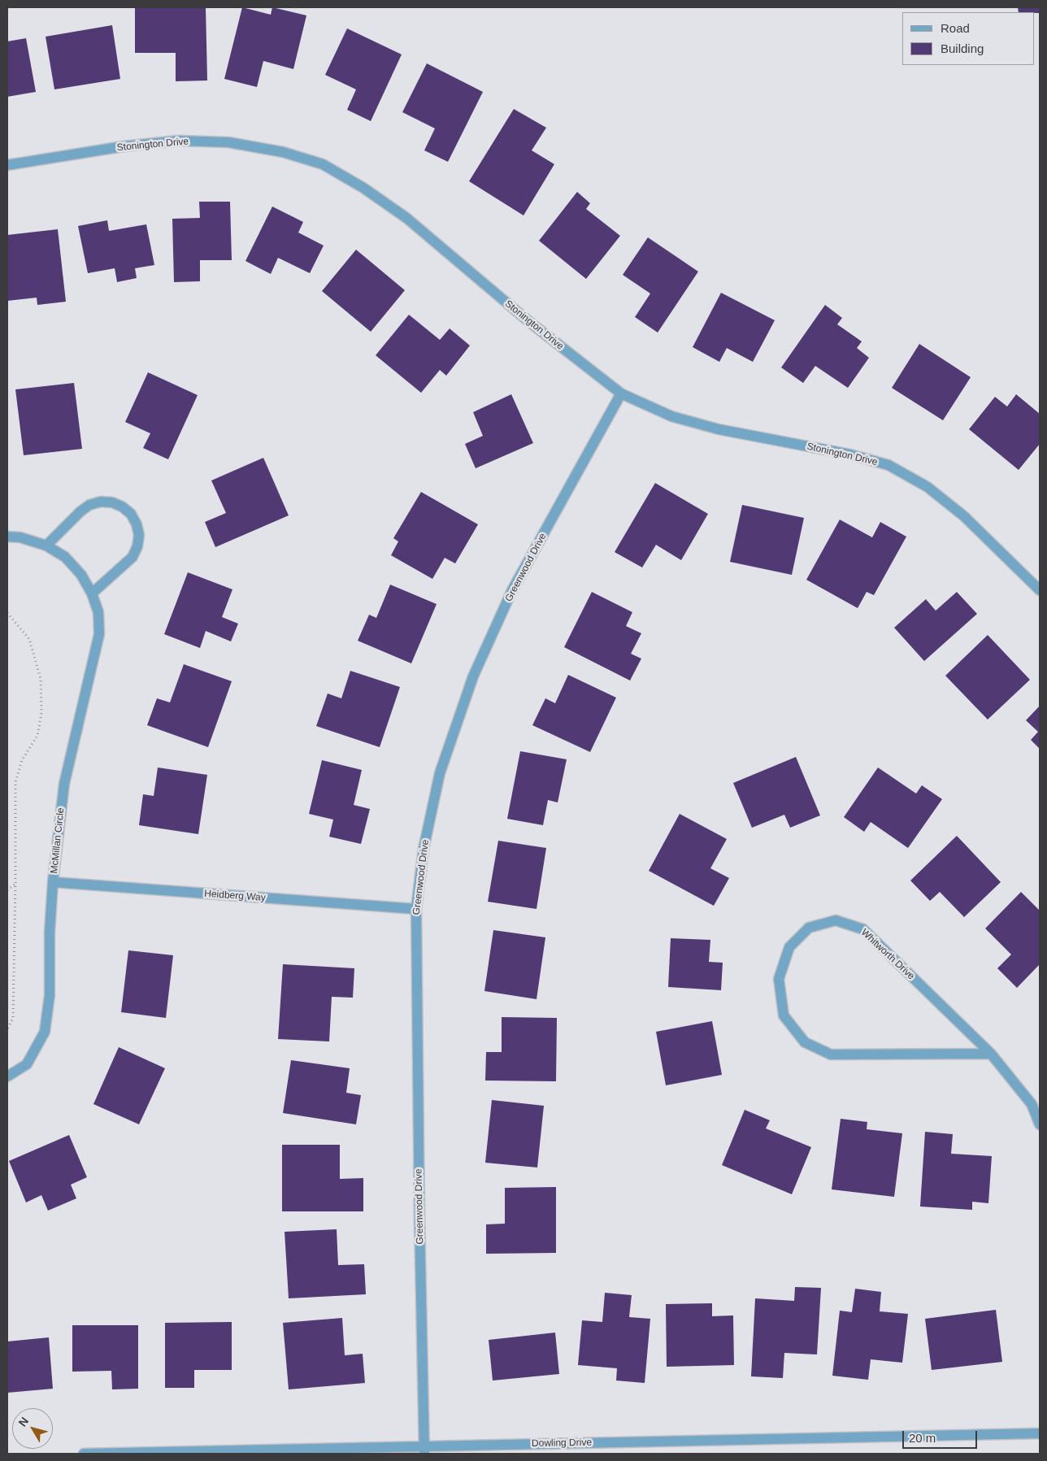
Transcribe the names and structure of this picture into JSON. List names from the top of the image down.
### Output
{
  "streets": {
    "street": [
      "Stonington Drive",
      "Greenwood Drive",
      "McMillan Circle",
      "Heidberg Way",
      "Whitworth Drive",
      "Dowling Drive"
    ]
  },
  "crossings": [
    ["Stonington Drive", "Greenwood Drive"],
    ["Greenwood Drive", "Heidberg Way"],
    ["Greenwood Drive", "Dowling Drive"],
    ["McMillan Circle", "Heidberg Way"]
  ],
  "legend": ["Road", "Building"],
  "scale_bar": "20 m",
  "north": "top left"
}
